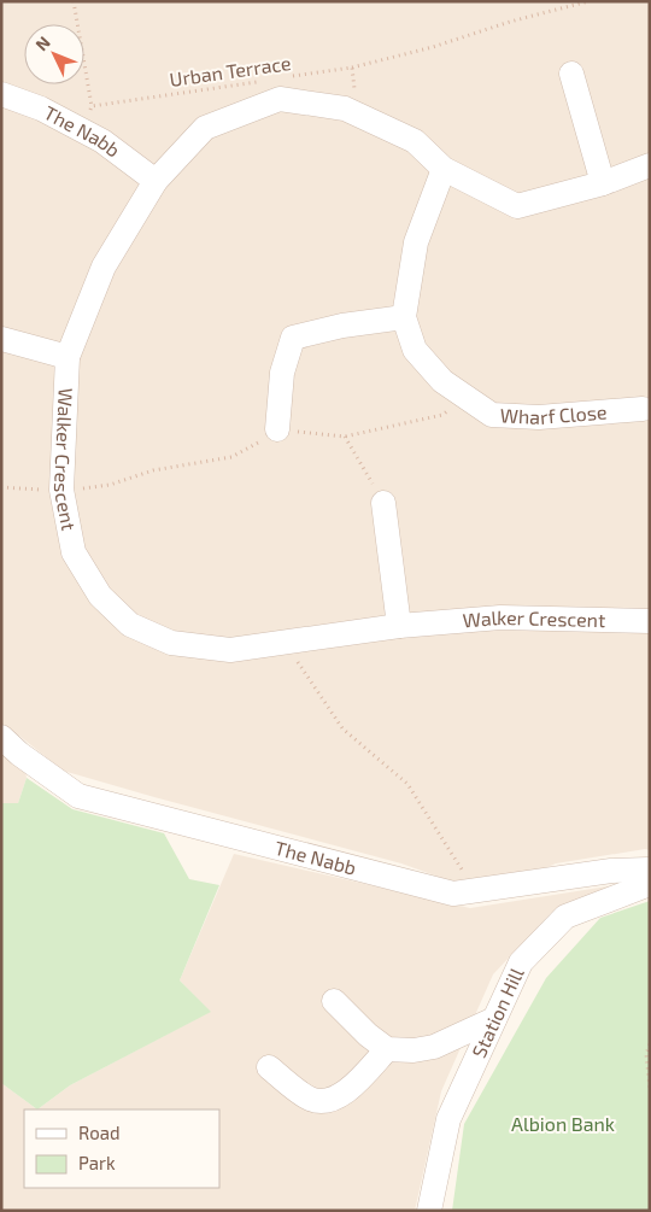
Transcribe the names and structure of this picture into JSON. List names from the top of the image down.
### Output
{
  "streets": {
    "street": [
      "The Nabb",
      "Wharf Close",
      "Walker Crescent",
      "Station Hill"
    ],
    "path": ["Urban Terrace"]
  },
  "crossings": [
    ["The Nabb", "Walker Crescent"],
    ["Wharf Close", "Walker Crescent"]
  ],
  "parks": ["Albion Bank"],
  "legend": ["Road", "Park"],
  "north": "top left"
}
